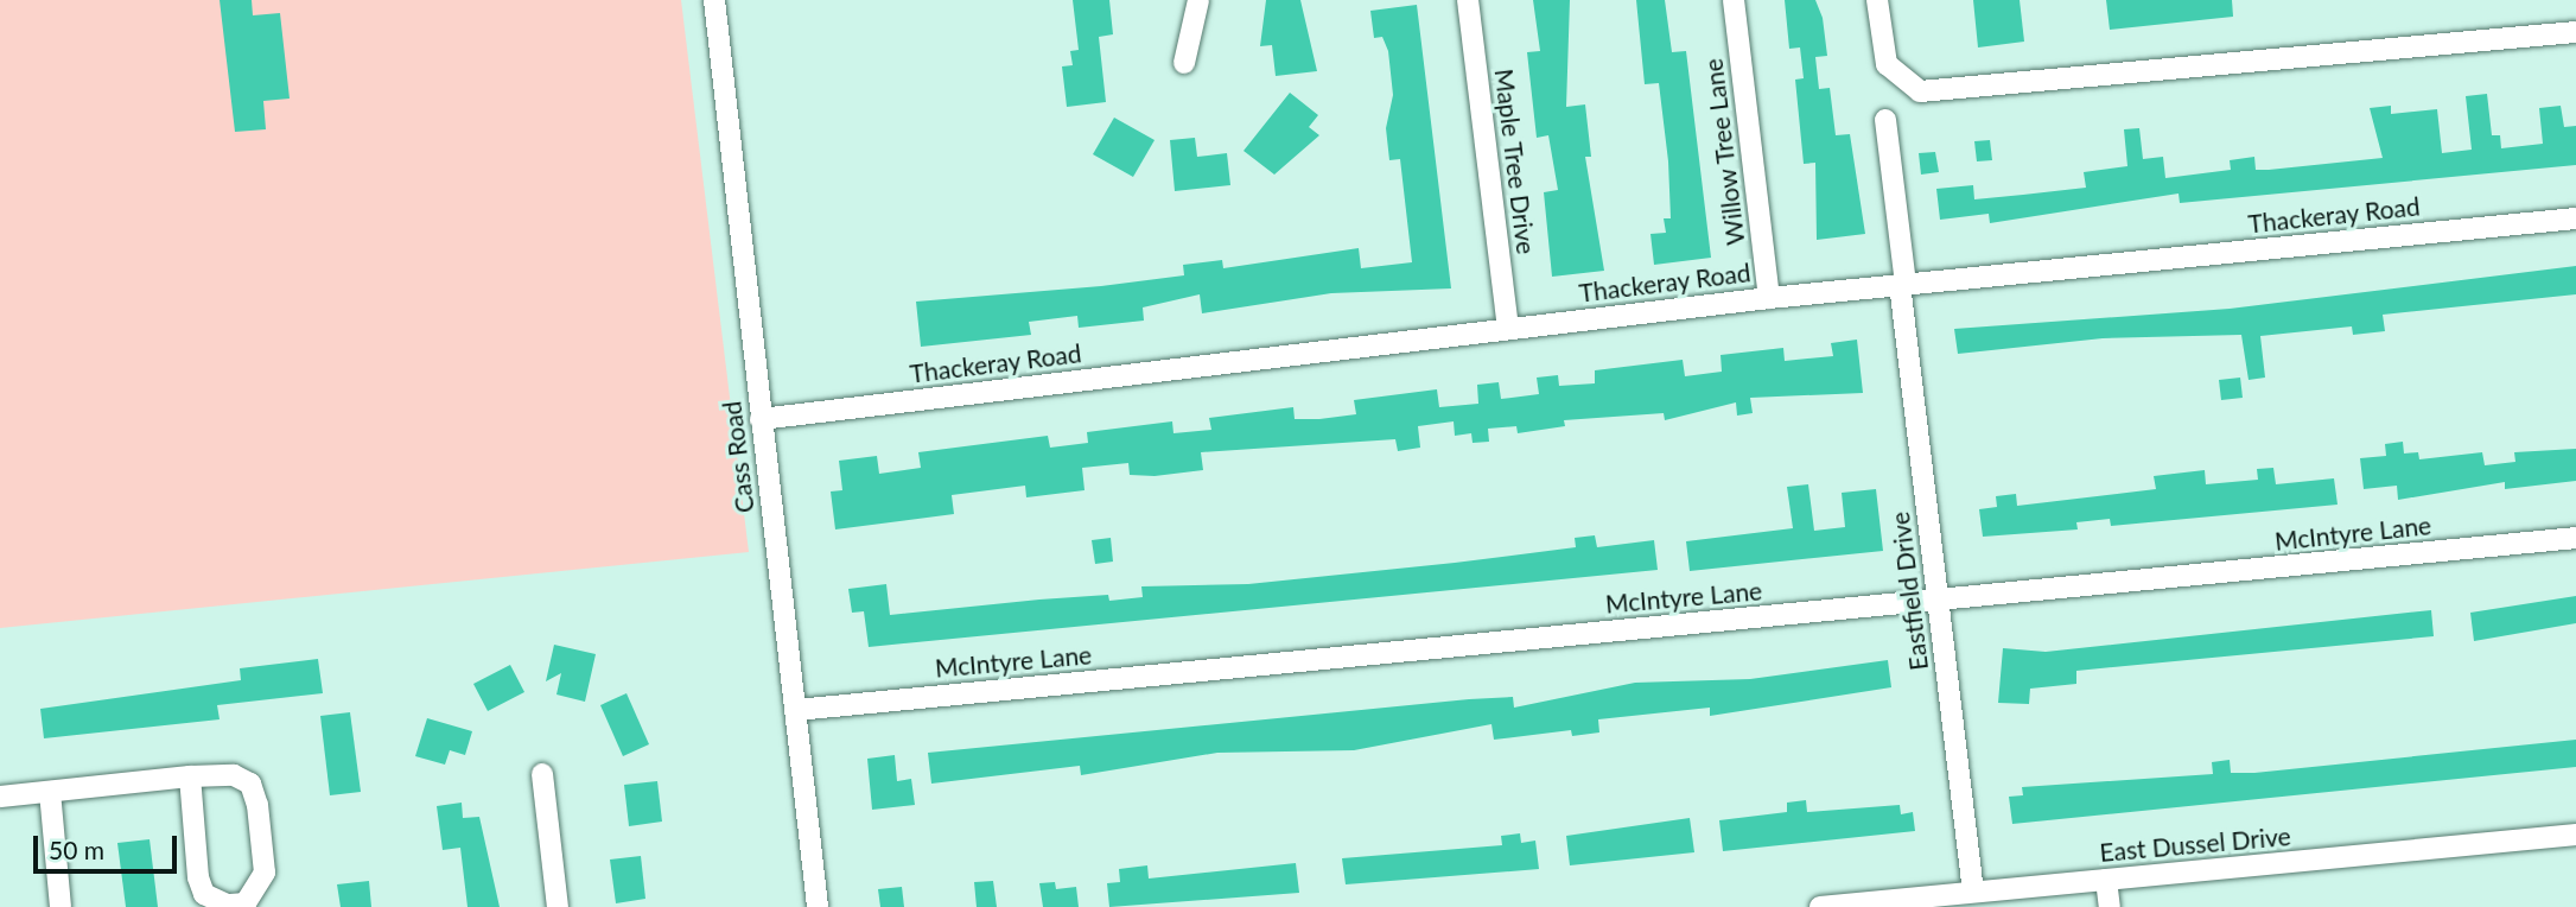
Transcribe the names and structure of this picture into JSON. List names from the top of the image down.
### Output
{
  "streets": {
    "street": [
      "Willow Tree Lane",
      "Maple Tree Drive",
      "Thackeray Road",
      "Cass Road",
      "McIntyre Lane",
      "Eastfield Drive",
      "East Dussel Drive"
    ]
  },
  "crossings": [
    ["Willow Tree Lane", "Thackeray Road"],
    ["Maple Tree Drive", "Thackeray Road"],
    ["Thackeray Road", "Cass Road"],
    ["Thackeray Road", "Eastfield Drive"],
    ["Cass Road", "McIntyre Lane"],
    ["McIntyre Lane", "Eastfield Drive"],
    ["Eastfield Drive", "East Dussel Drive"]
  ],
  "scale_bar": "50 m"
}
